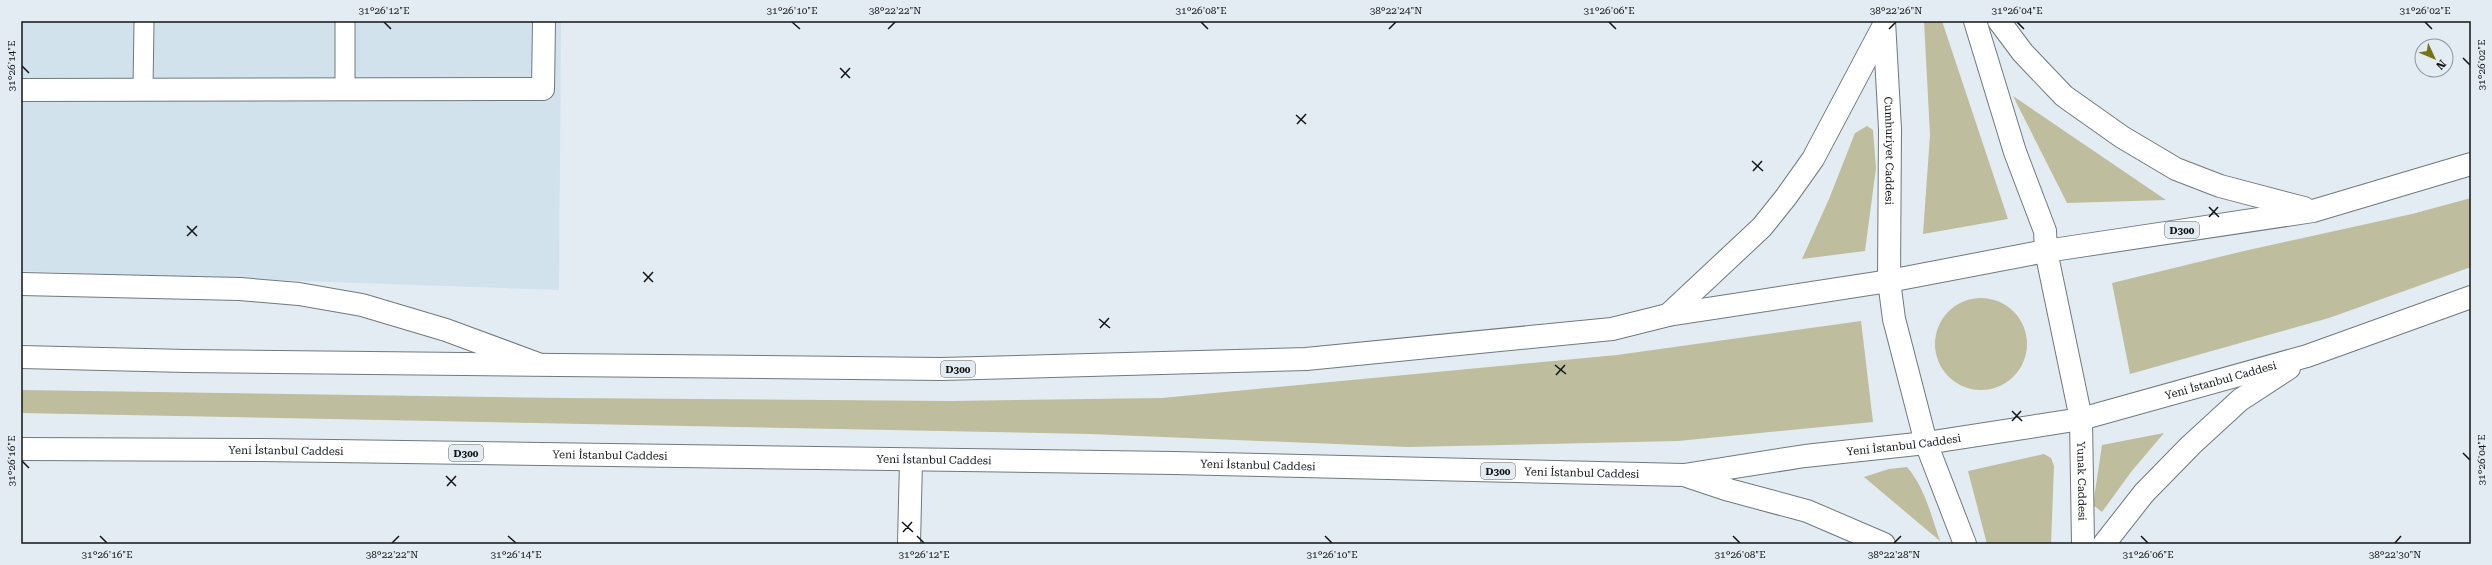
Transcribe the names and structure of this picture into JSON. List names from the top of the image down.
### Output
{
  "streets": {
    "main road": [
      "Cumhuriyet Caddesi",
      "D300",
      "Yeni İstanbul Caddesi",
      "Yunak Caddesi"
    ]
  },
  "crossings": [
    ["Cumhuriyet Caddesi", "D300"],
    ["Cumhuriyet Caddesi", "Yeni İstanbul Caddesi"],
    ["D300", "Yunak Caddesi"],
    ["Yeni İstanbul Caddesi", "Yunak Caddesi"]
  ],
  "north": "bottom right",
  "coordinates": [
    "31°26'12\"E",
    "31°26'10\"E",
    "38°22'22\"N",
    "31°26'08\"E",
    "38°22'24\"N",
    "31°26'06\"E",
    "38°22'26\"N",
    "31°26'04\"E",
    "31°26'02\"E",
    "31°26'14\"E",
    "31°26'16\"E",
    "38°22'28\"N",
    "38°22'30\"N"
  ]
}
